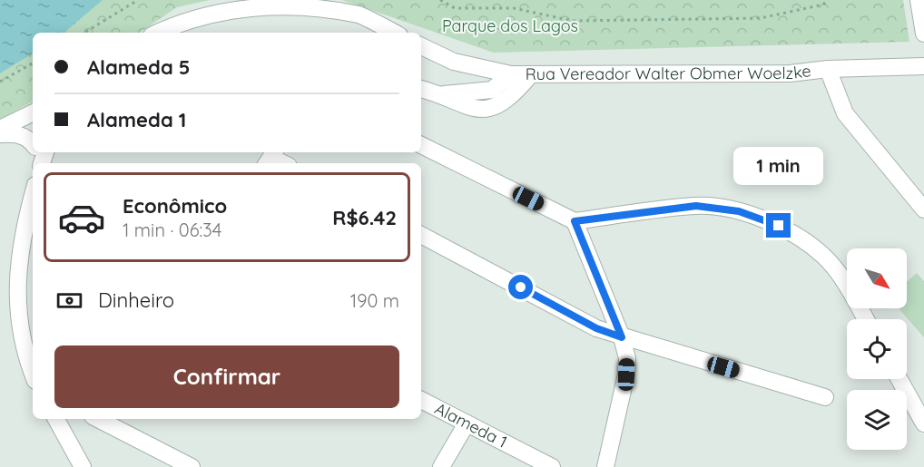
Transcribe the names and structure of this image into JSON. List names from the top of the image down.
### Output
{
  "streets": {
    "street": ["Rua Vereador Walter Obmer Woelzke", "Alameda 1"]
  },
  "parks": ["Parque dos Lagos"],
  "north": "bottom right",
  "page": {
    "banner": ["Alameda 5", "Alameda 1"],
    "bubble": "1 min",
    "list": [
      {
        "name": "Econômico",
        "note": "1 min · 06:34",
        "value": "R$6.42"
      }
    ],
    "pay": ["Dinheiro", "190 m"],
    "buttons": "Confirmar"
  }
}
